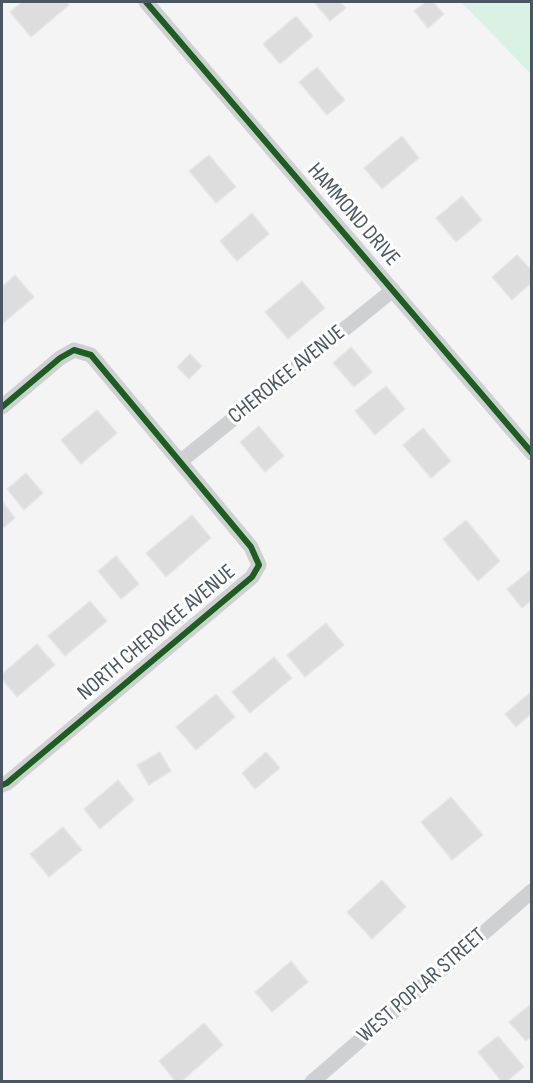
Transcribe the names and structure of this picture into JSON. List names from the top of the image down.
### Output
{
  "streets": {
    "street": [
      "HAMMOND DRIVE",
      "CHEROKEE AVENUE",
      "NORTH CHEROKEE AVENUE",
      "WEST POPLAR STREET"
    ]
  },
  "crossings": [
    ["HAMMOND DRIVE", "CHEROKEE AVENUE"],
    ["CHEROKEE AVENUE", "NORTH CHEROKEE AVENUE"]
  ]
}
